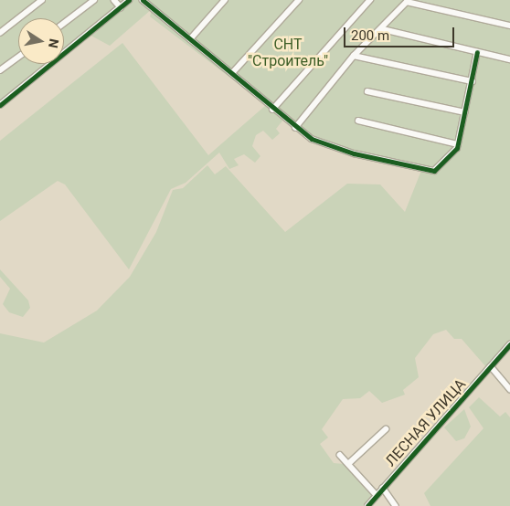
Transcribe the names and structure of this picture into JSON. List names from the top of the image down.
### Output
{
  "streets": {
    "street": ["ЛЕСНАЯ УЛИЦА"]
  },
  "parks": ["СНТ \"Строитель\""],
  "scale_bar": "200 m",
  "north": "right"
}
